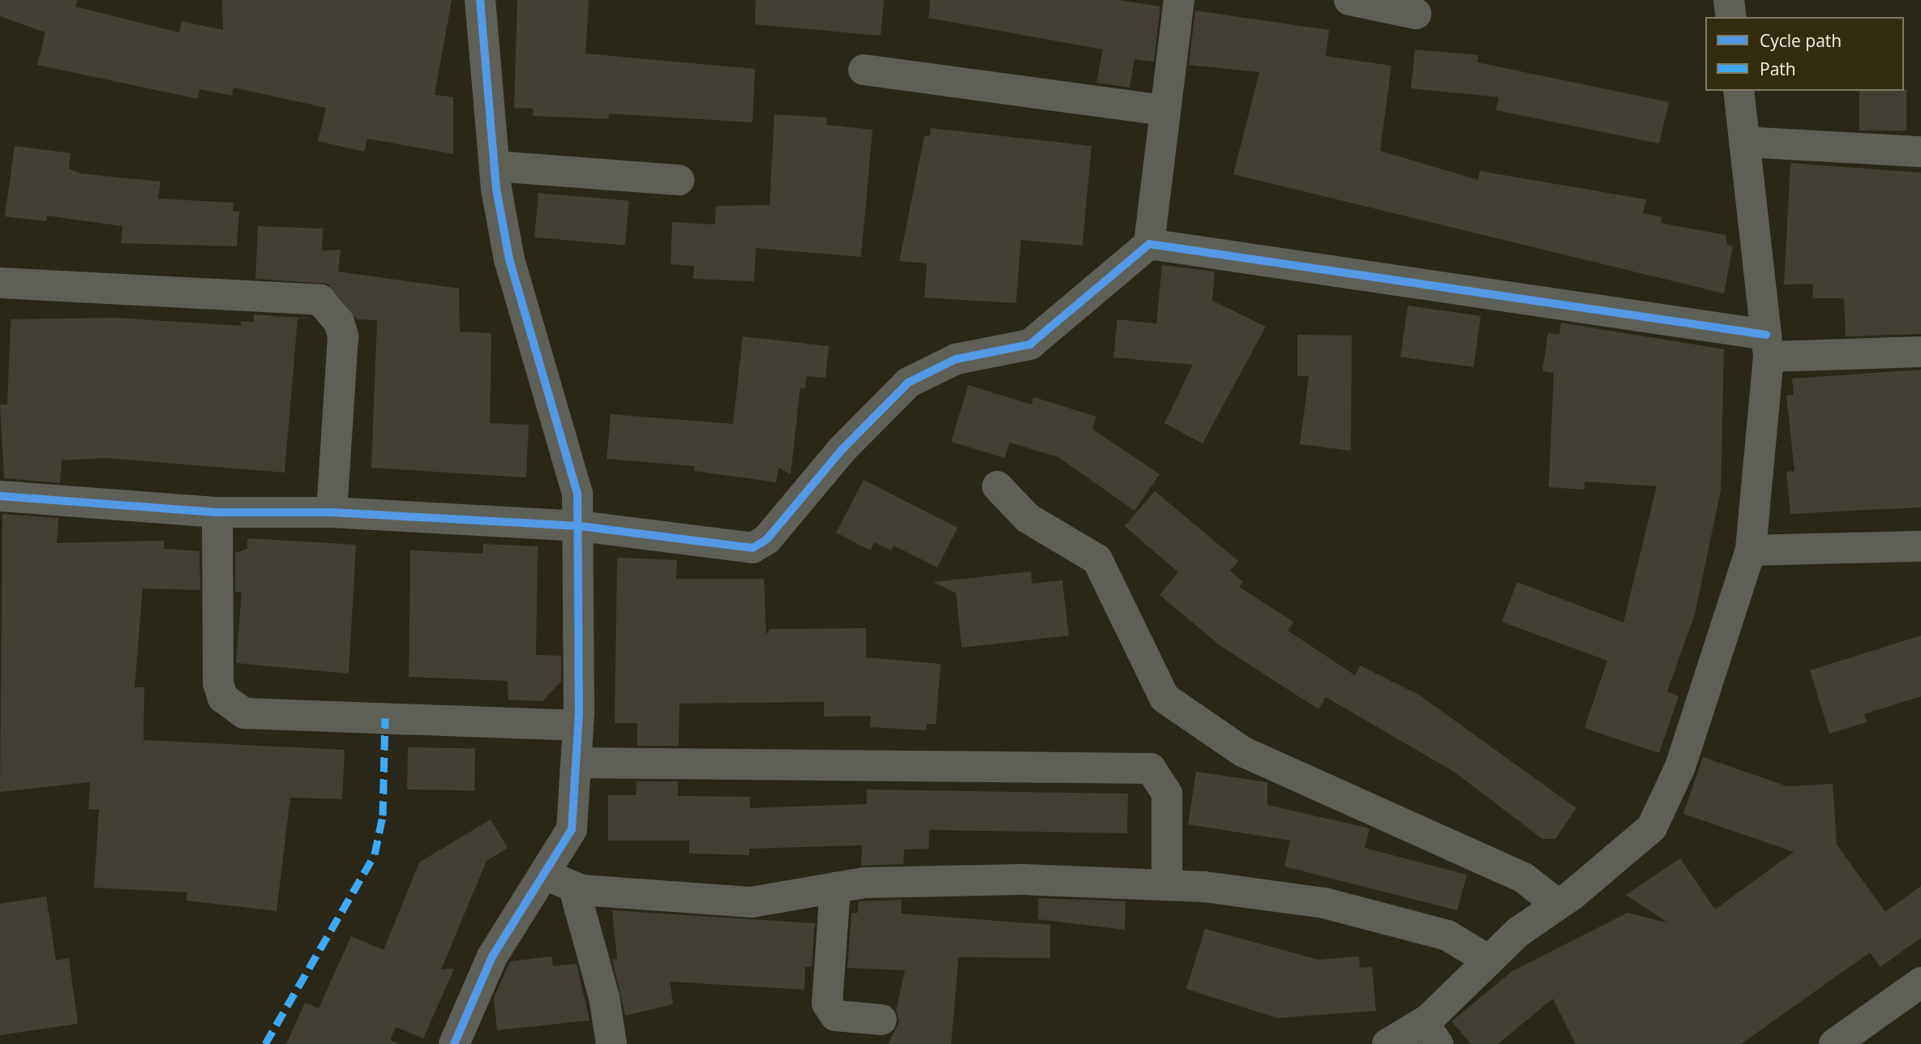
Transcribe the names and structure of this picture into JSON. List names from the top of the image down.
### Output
{
  "legend": ["Cycle path", "Path"]
}
